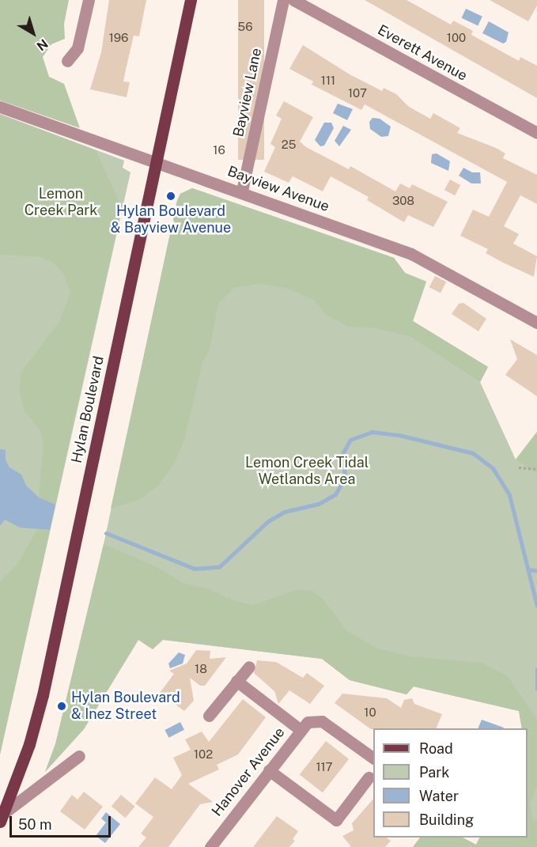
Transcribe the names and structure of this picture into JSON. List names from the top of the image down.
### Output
{
  "streets": {
    "main road": ["Hylan Boulevard"],
    "street": [
      "Everett Avenue",
      "Bayview Lane",
      "Bayview Avenue",
      "Hanover Avenue"
    ]
  },
  "crossings": [
    ["Bayview Lane", "Bayview Avenue"],
    ["Bayview Avenue", "Hylan Boulevard"]
  ],
  "parks": ["Lemon Creek Park", "Lemon Creek Tidal Wetlands Area"],
  "places": ["Hylan Boulevard & Bayview Avenue", "Hylan Boulevard & Inez Street"],
  "house_numbers": [
    "56",
    "196",
    "100",
    "111",
    "107",
    "25",
    "16",
    "308",
    "18",
    "10",
    "102",
    "117"
  ],
  "legend": [
    "Road",
    "Park",
    "Water",
    "Building"
  ],
  "scale_bar": "50 m",
  "north": "bottom right"
}
